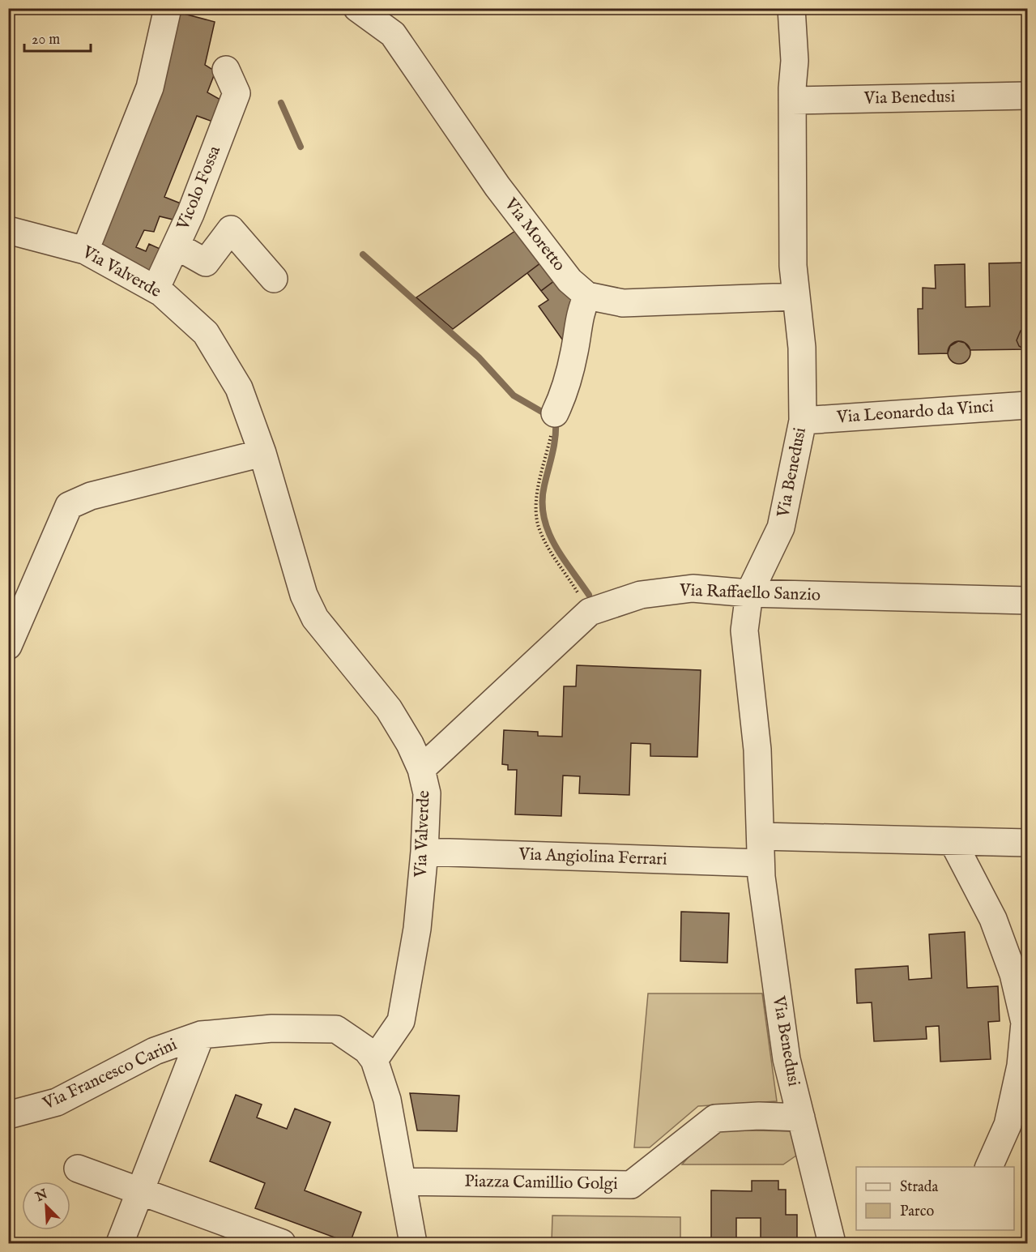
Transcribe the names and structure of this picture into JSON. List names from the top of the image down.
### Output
{
  "streets": {
    "street": [
      "Via Benedusi",
      "Vicolo Fossa",
      "Via Moretto",
      "Via Valverde",
      "Via Leonardo da Vinci",
      "Via Raffaello Sanzio",
      "Via Angiolina Ferrari",
      "Via Francesco Carini",
      "Piazza Camillio Golgi"
    ]
  },
  "crossings": [
    ["Via Benedusi", "Via Leonardo da Vinci"],
    ["Via Benedusi", "Via Raffaello Sanzio"],
    ["Via Benedusi", "Via Angiolina Ferrari"],
    ["Via Benedusi", "Piazza Camillio Golgi"],
    ["Vicolo Fossa", "Via Valverde"],
    ["Via Valverde", "Via Raffaello Sanzio"],
    ["Via Valverde", "Via Angiolina Ferrari"],
    ["Via Valverde", "Via Francesco Carini"]
  ],
  "legend": ["Strada", "Parco"],
  "scale_bar": "20 m",
  "north": "top left"
}
